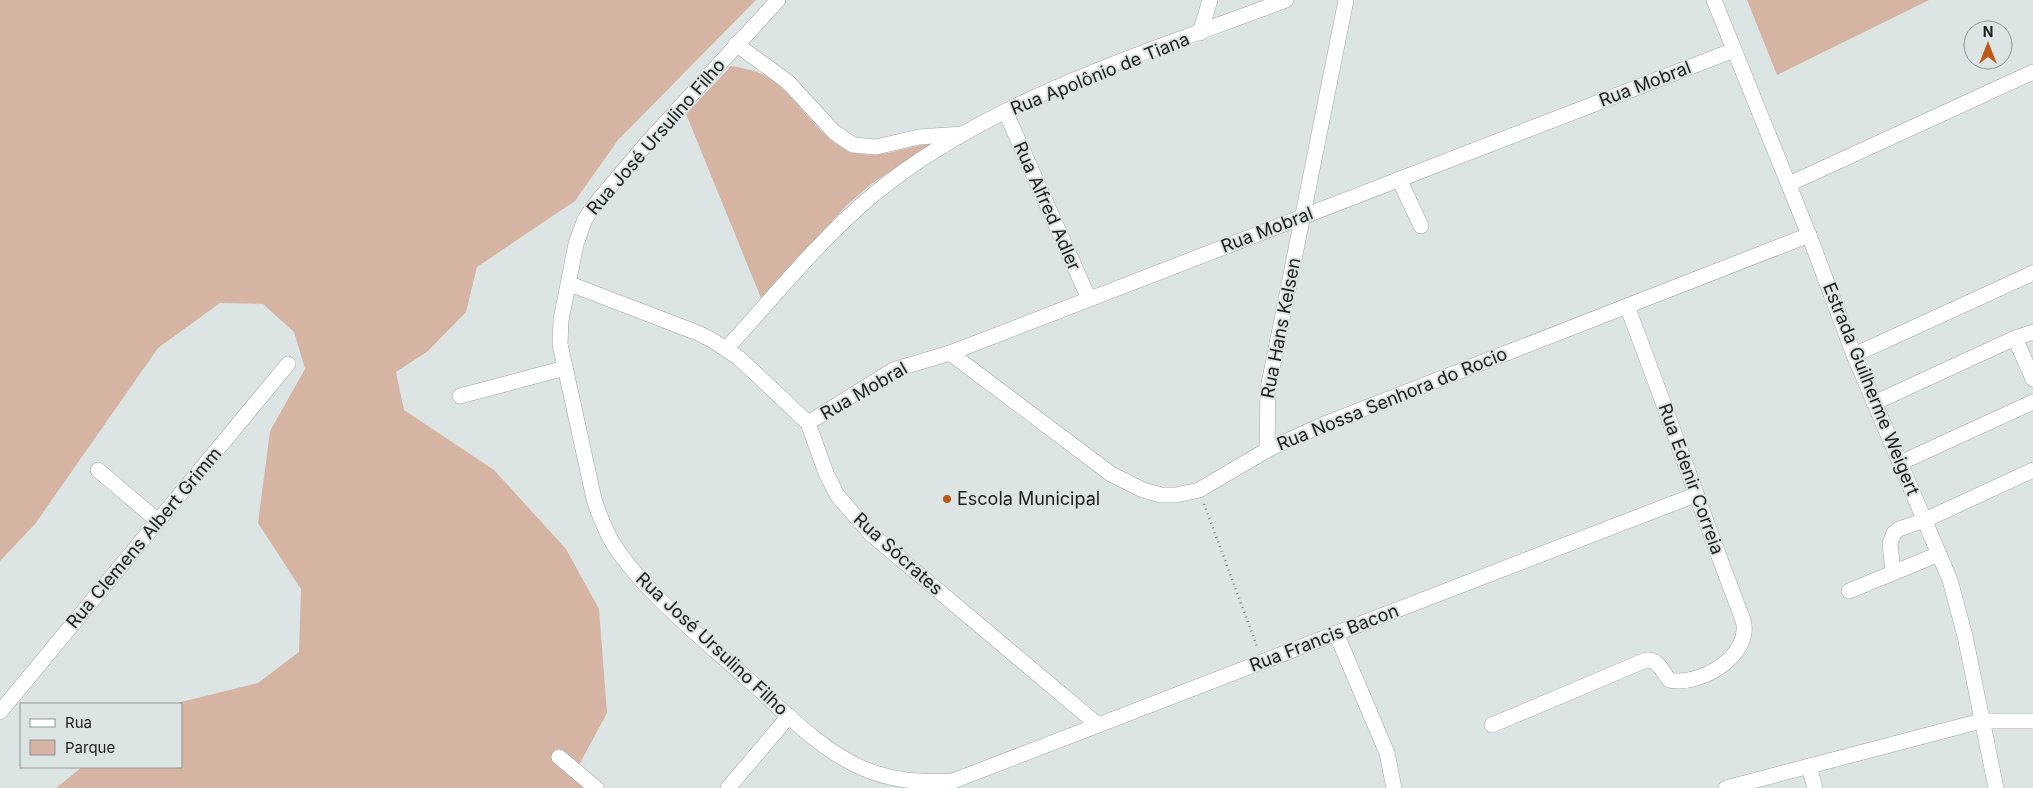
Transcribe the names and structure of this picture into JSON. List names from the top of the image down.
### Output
{
  "streets": {
    "street": [
      "Rua Apolônio de Tiana",
      "Rua Mobral",
      "Rua José Ursulino Filho",
      "Rua Alfred Adler",
      "Rua Hans Kelsen",
      "Estrada Guilherme Weigert",
      "Rua Nossa Senhora do Rocio",
      "Rua Edenir Correia",
      "Rua Clemens Albert Grimm",
      "Rua Sócrates",
      "Rua Francis Bacon"
    ]
  },
  "crossings": [
    ["Rua Apolônio de Tiana", "Rua Alfred Adler"],
    ["Rua Apolônio de Tiana", "Rua Sócrates"],
    ["Rua Mobral", "Rua Alfred Adler"],
    ["Rua Mobral", "Rua Hans Kelsen"],
    ["Rua Mobral", "Estrada Guilherme Weigert"],
    ["Rua Mobral", "Rua Nossa Senhora do Rocio"],
    ["Rua Mobral", "Rua Sócrates"],
    ["Rua José Ursulino Filho", "Rua Sócrates"],
    ["Rua José Ursulino Filho", "Rua Francis Bacon"],
    ["Rua Hans Kelsen", "Rua Nossa Senhora do Rocio"],
    ["Estrada Guilherme Weigert", "Rua Nossa Senhora do Rocio"],
    ["Rua Nossa Senhora do Rocio", "Rua Edenir Correia"],
    ["Rua Edenir Correia", "Rua Francis Bacon"],
    ["Rua Sócrates", "Rua Francis Bacon"]
  ],
  "places": ["Escola Municipal"],
  "legend": ["Rua", "Parque"],
  "north": "top"
}
